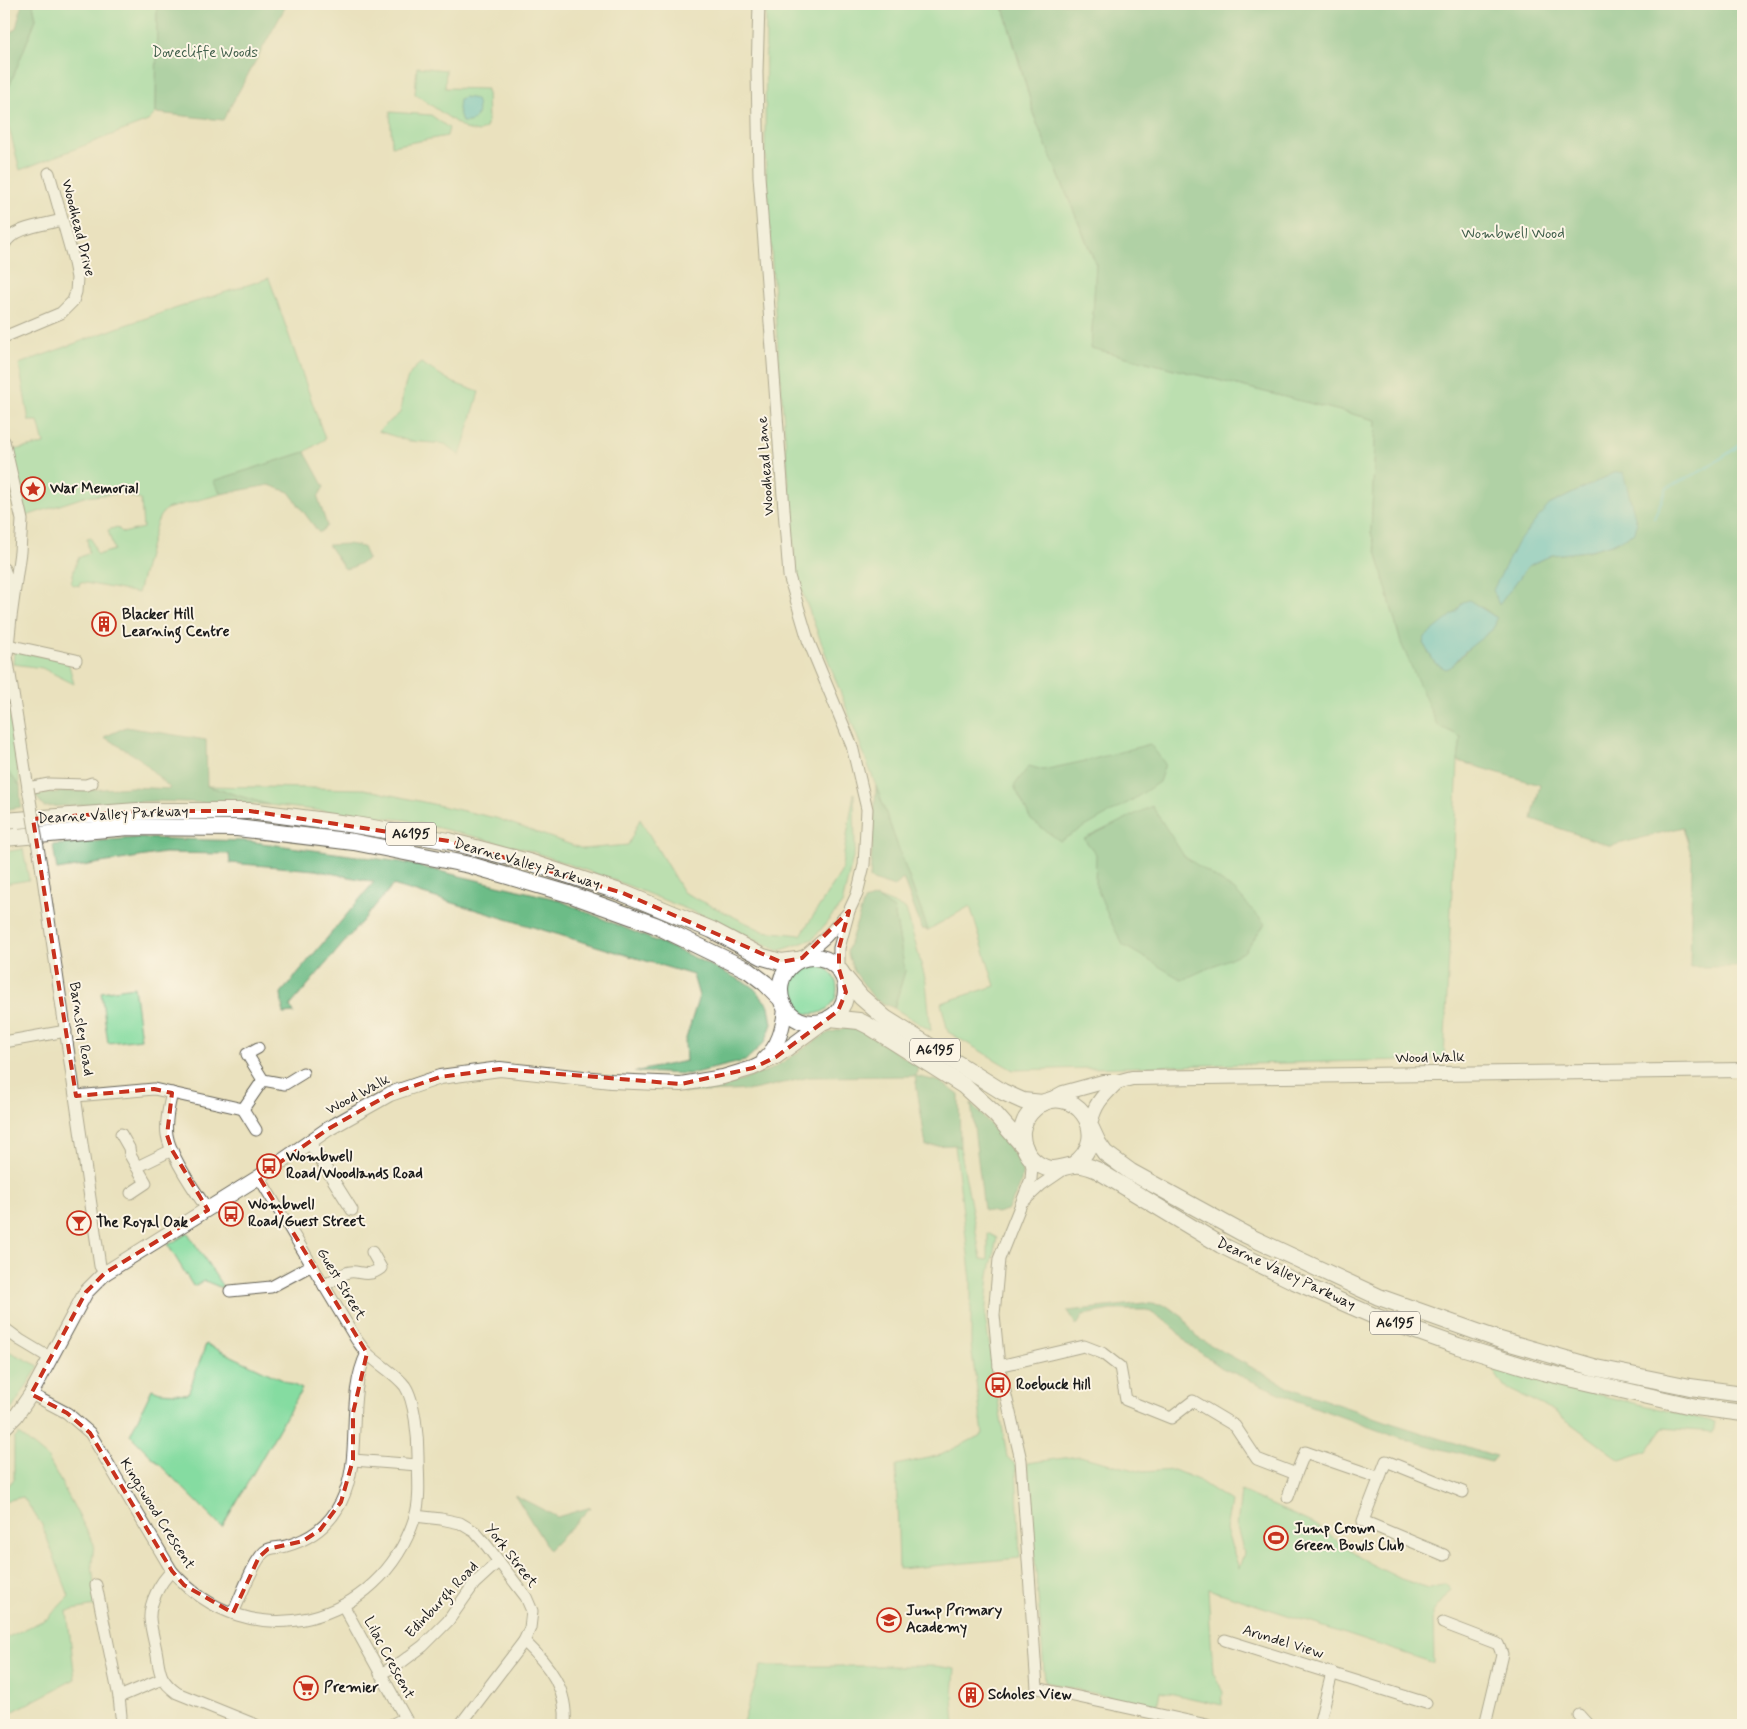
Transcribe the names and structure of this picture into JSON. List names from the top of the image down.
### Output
{
  "streets": {
    "highway": ["Dearne Valley Parkway", "A6195"],
    "main road": ["Wood Walk"],
    "street": [
      "Woodhead Drive",
      "Woodhead Lane",
      "Barnsley Road",
      "Guest Street",
      "Kingswood Crescent",
      "York Street",
      "Edinburgh Road",
      "Arundel View",
      "Lilac Crescent"
    ]
  },
  "crossings": [
    ["Woodhead Lane", "Dearne Valley Parkway"],
    ["Woodhead Lane", "A6195"],
    ["Woodhead Lane", "Wood Walk"],
    ["Dearne Valley Parkway", "A6195"],
    ["Dearne Valley Parkway", "Wood Walk"],
    ["A6195", "Wood Walk"],
    ["Barnsley Road", "Wood Walk"],
    ["Wood Walk", "Guest Street"],
    ["Wood Walk", "Kingswood Crescent"],
    ["Guest Street", "Kingswood Crescent"],
    ["Kingswood Crescent", "York Street"],
    ["Kingswood Crescent", "Lilac Crescent"],
    ["York Street", "Edinburgh Road"],
    ["Edinburgh Road", "Lilac Crescent"]
  ],
  "parks": ["Dovecliffe Woods", "Wombwell Wood"],
  "places": {
    "place": ["War Memorial"],
    "building": ["Blacker Hill Learning Centre", "Scholes View"],
    "bus stop": ["Wombwell Road/Woodlands Road", "Wombwell Road/Guest Street", "Roebuck Hill"],
    "bar": ["The Royal Oak"],
    "sports": ["Jump Crown Green Bowls Club"],
    "school or university": ["Jump Primary Academy"],
    "supermarket": ["Premier"]
  }
}
